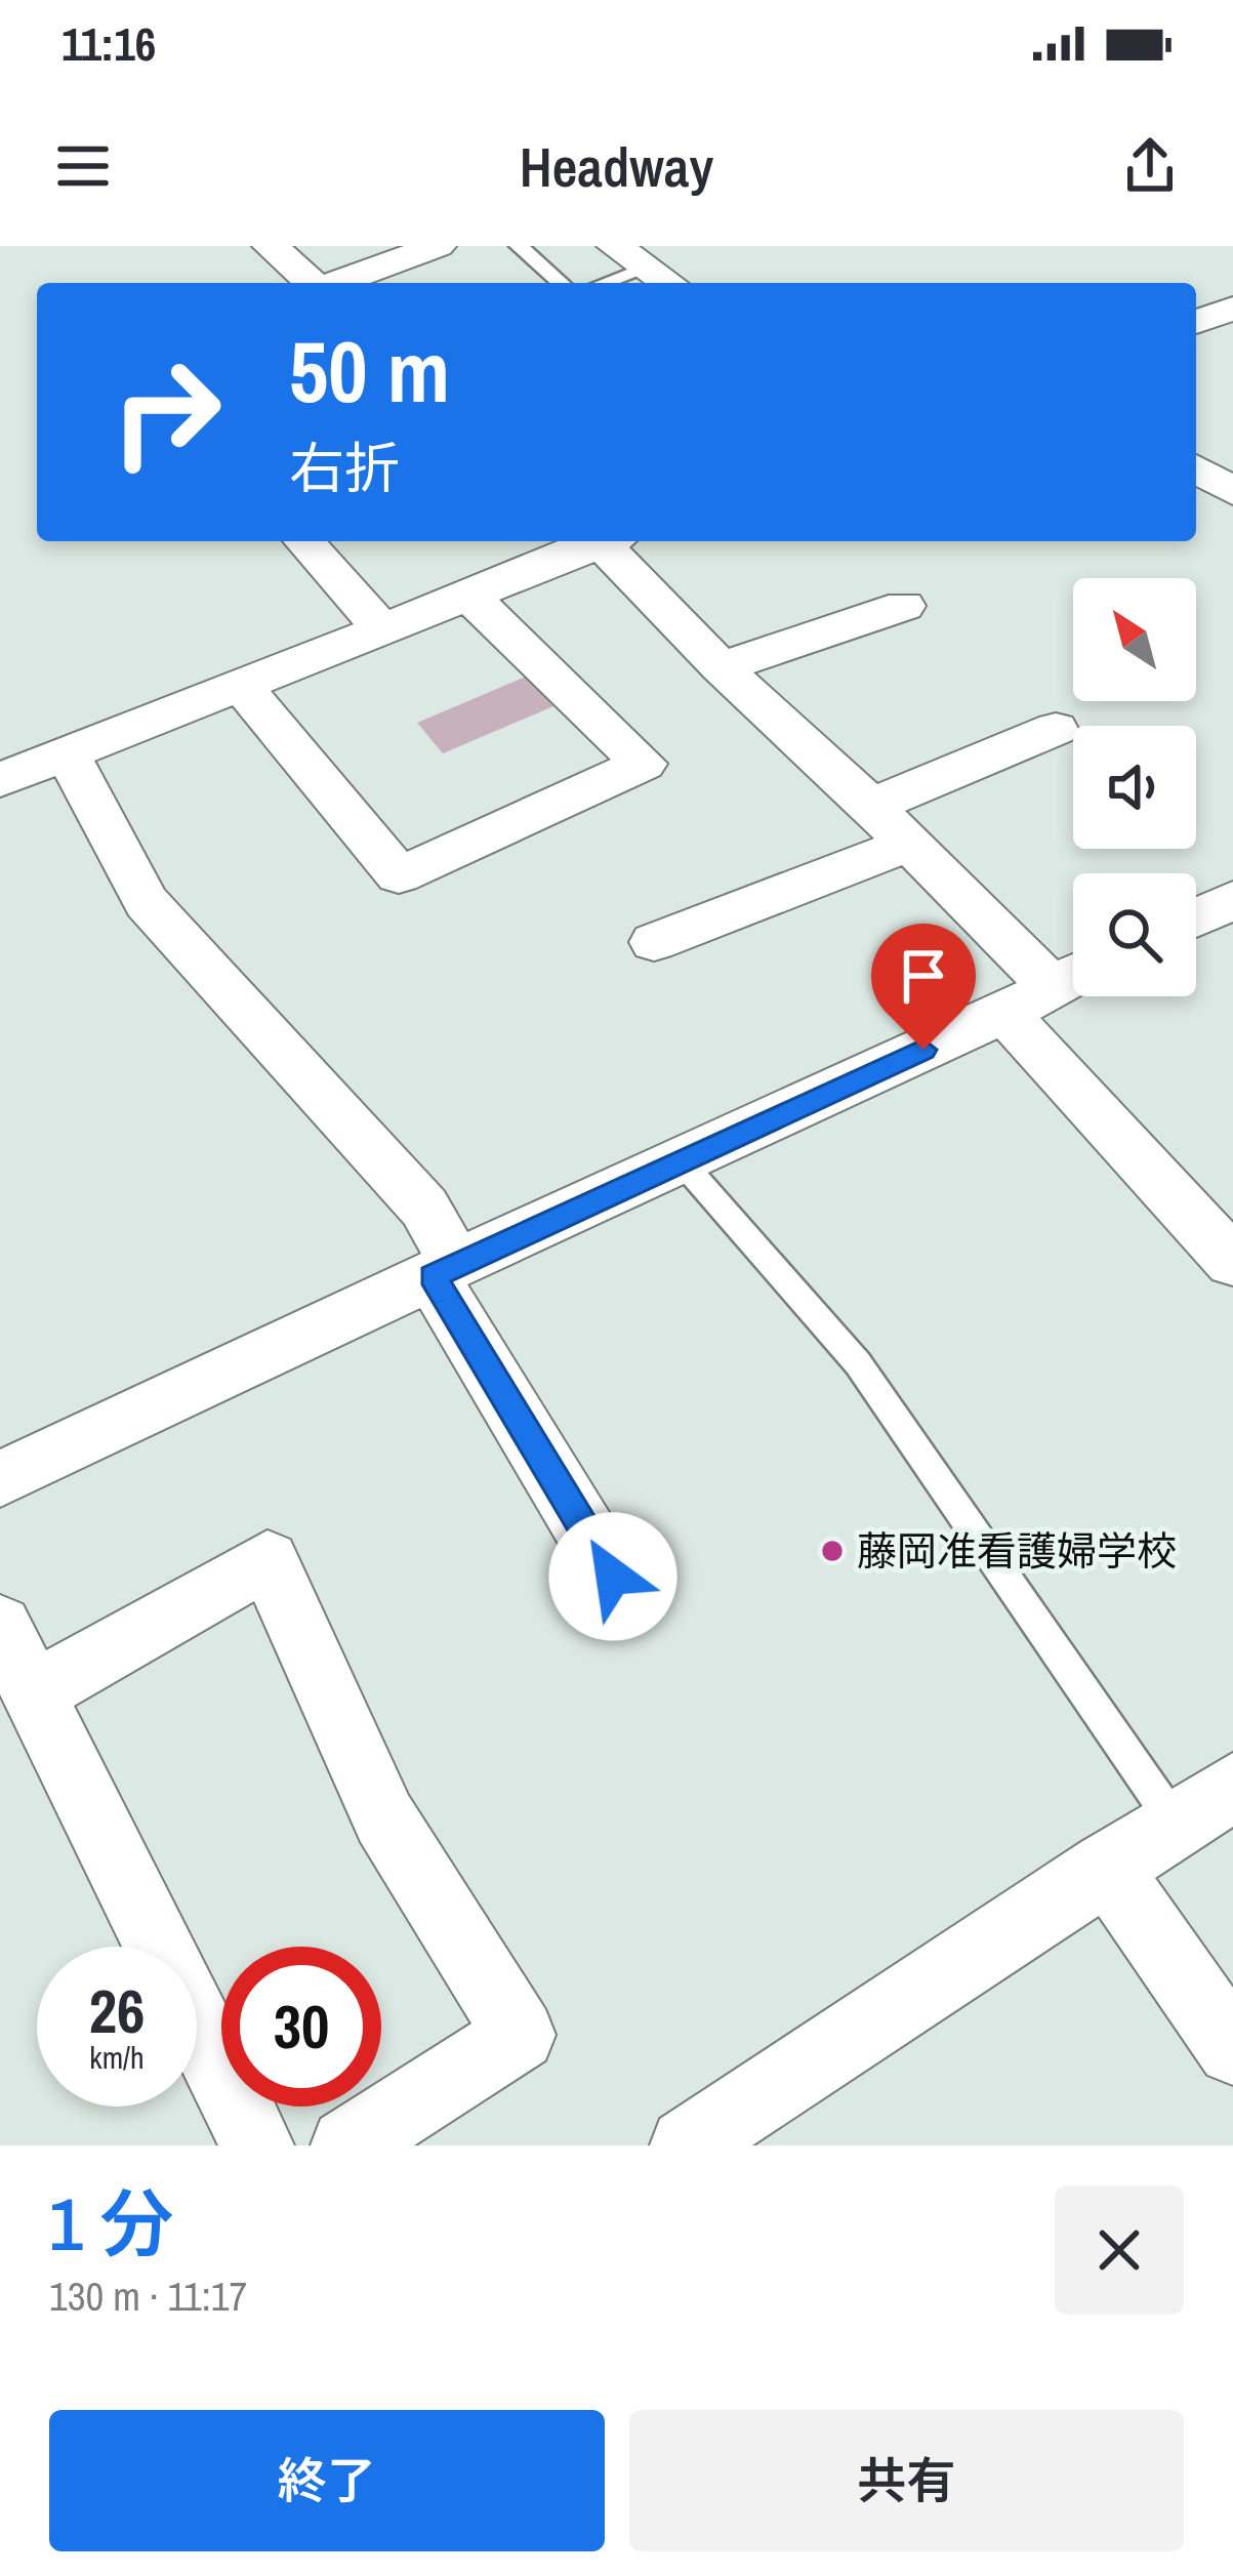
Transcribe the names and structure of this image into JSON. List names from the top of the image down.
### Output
{
  "places": ["藤岡准看護婦学校"],
  "north": "top left",
  "page": {
    "status": "11:16",
    "header": "Headway",
    "turn": ["50 m", "右折"],
    "speed": "26 km/h",
    "limit": "30",
    "heading": ["1 分", "130 m · 11:17"],
    "buttons": ["終了", "共有"]
  }
}
